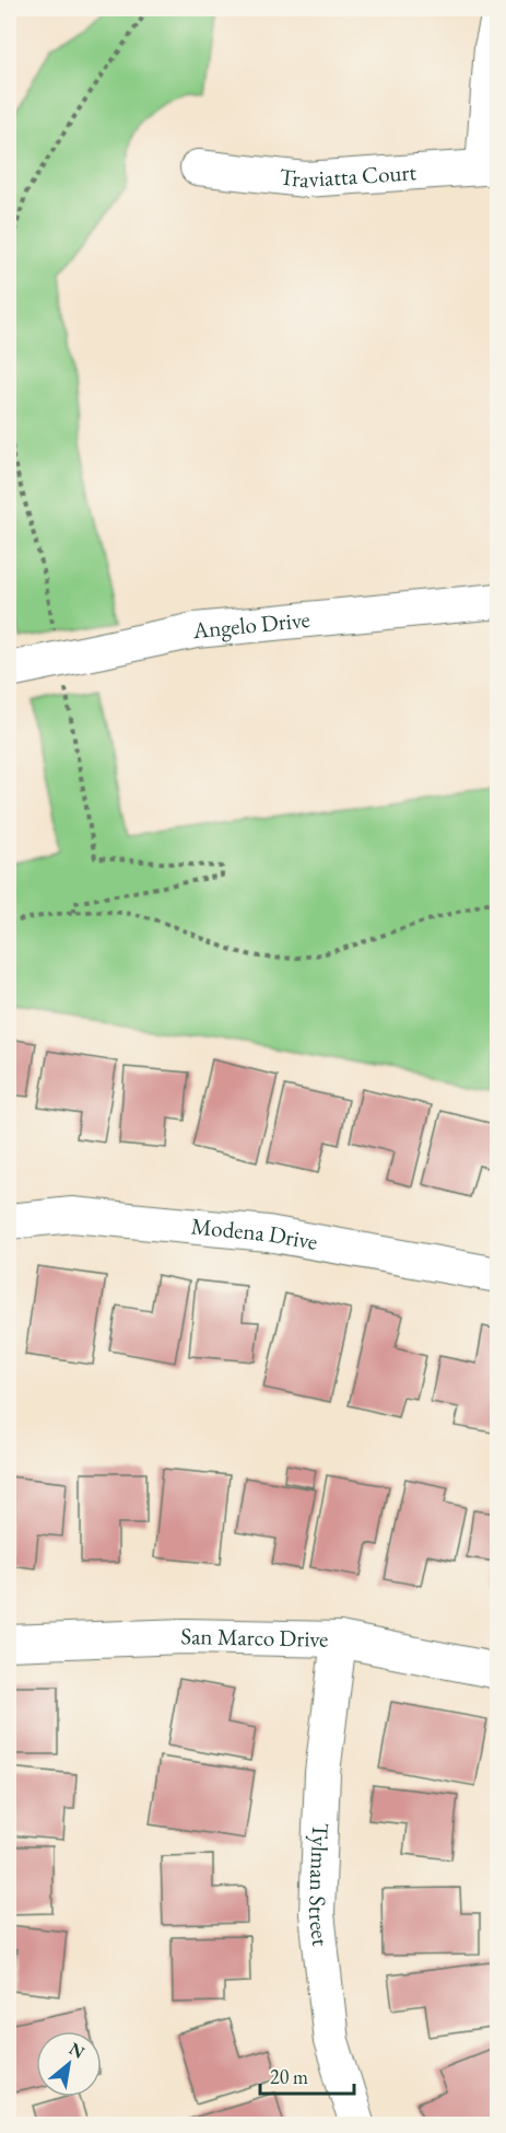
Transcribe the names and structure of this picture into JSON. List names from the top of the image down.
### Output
{
  "streets": {
    "street": [
      "Traviatta Court",
      "Angelo Drive",
      "Modena Drive",
      "San Marco Drive",
      "Tylman Street"
    ]
  },
  "crossings": [
    ["San Marco Drive", "Tylman Street"]
  ],
  "scale_bar": "20 m",
  "north": "top right"
}
